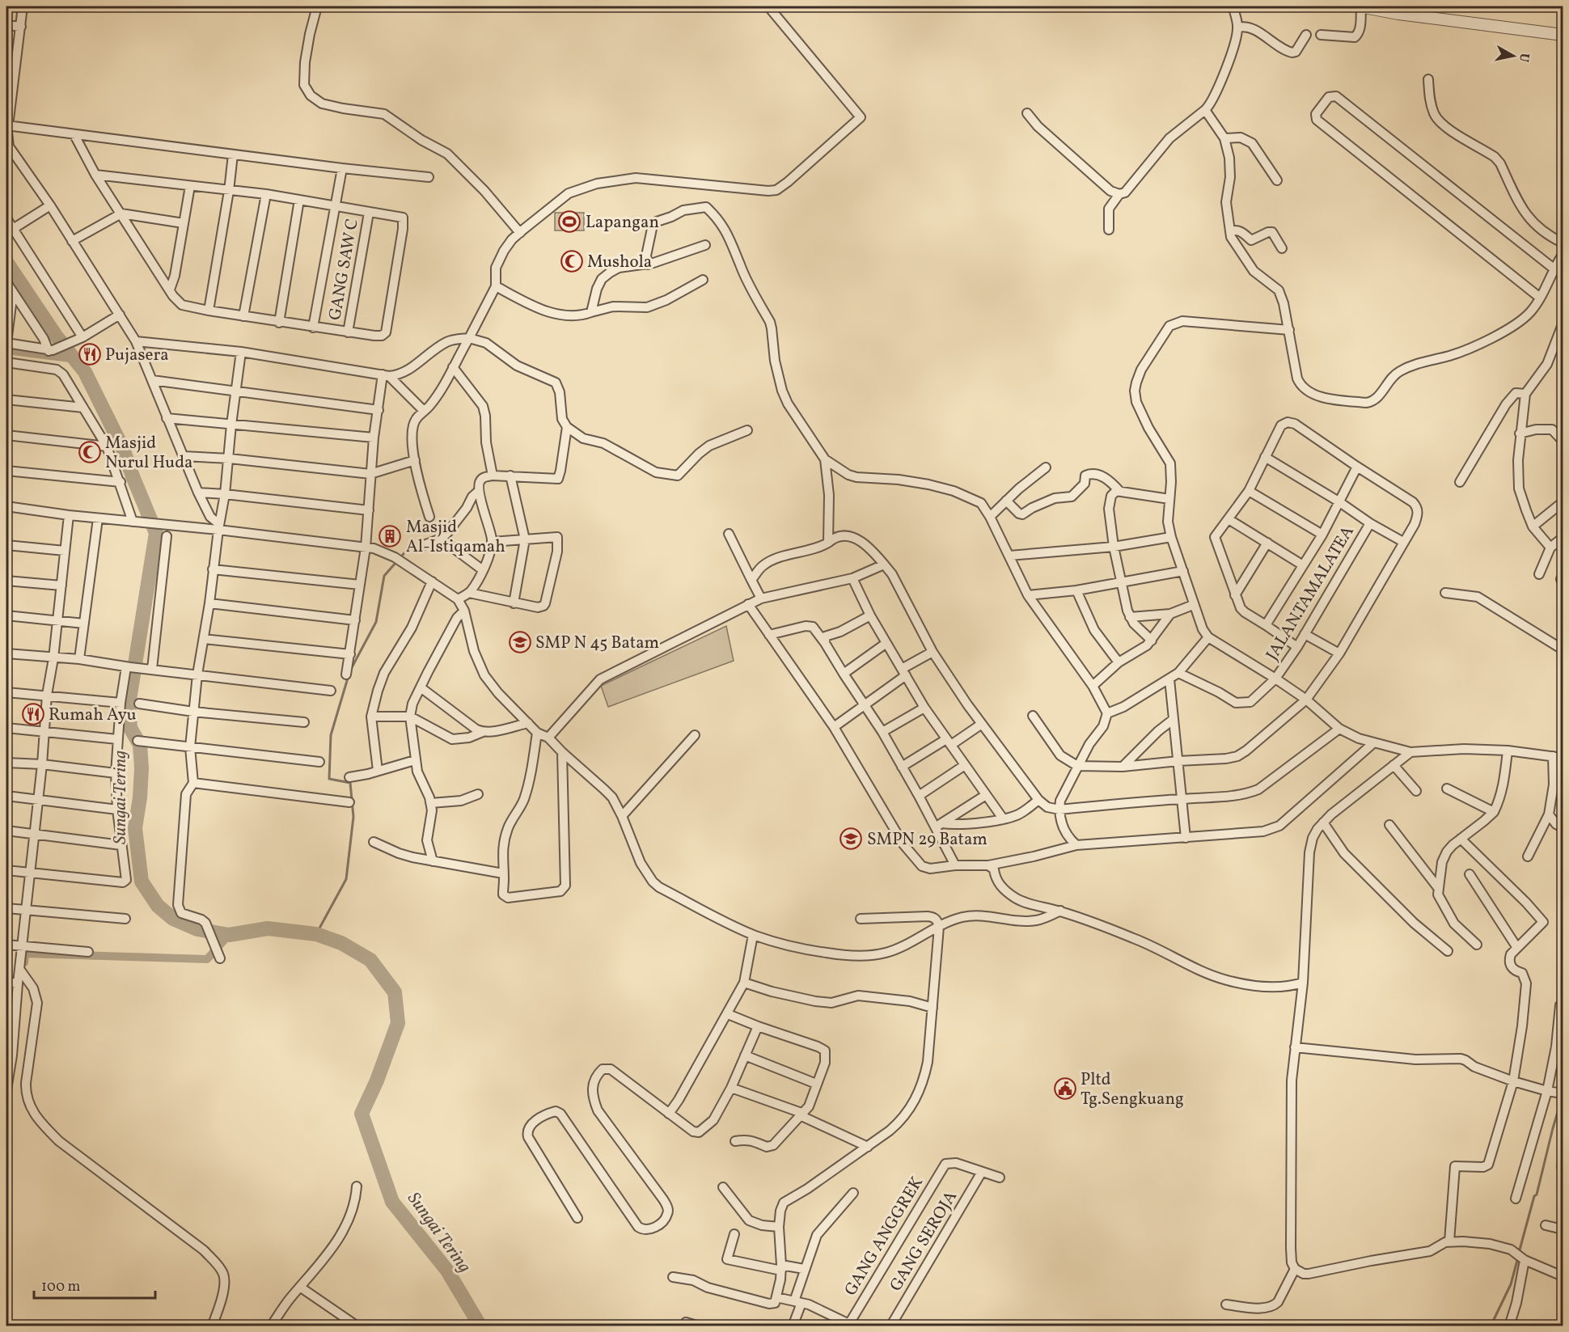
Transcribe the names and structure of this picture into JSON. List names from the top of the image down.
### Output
{
  "streets": {
    "street": [
      "GANG SAW C",
      "JALAN.TAMALATEA",
      "GANG ANGGREK",
      "GANG SEROJA"
    ]
  },
  "crossings": [
    ["GANG ANGGREK", "GANG SEROJA"]
  ],
  "water": ["Sungai Tering"],
  "places": {
    "sports": ["Lapangan"],
    "mosque": ["Mushola", "Masjid Nurul Huda"],
    "restaurant": ["Pujasera", "Rumah Ayu"],
    "building": ["Masjid Al-Istiqamah"],
    "school or university": ["SMP N 45 Batam", "SMPN 29 Batam"],
    "public building": ["Pltd Tg.Sengkuang"]
  },
  "scale_bar": "100 m",
  "north": "right"
}
